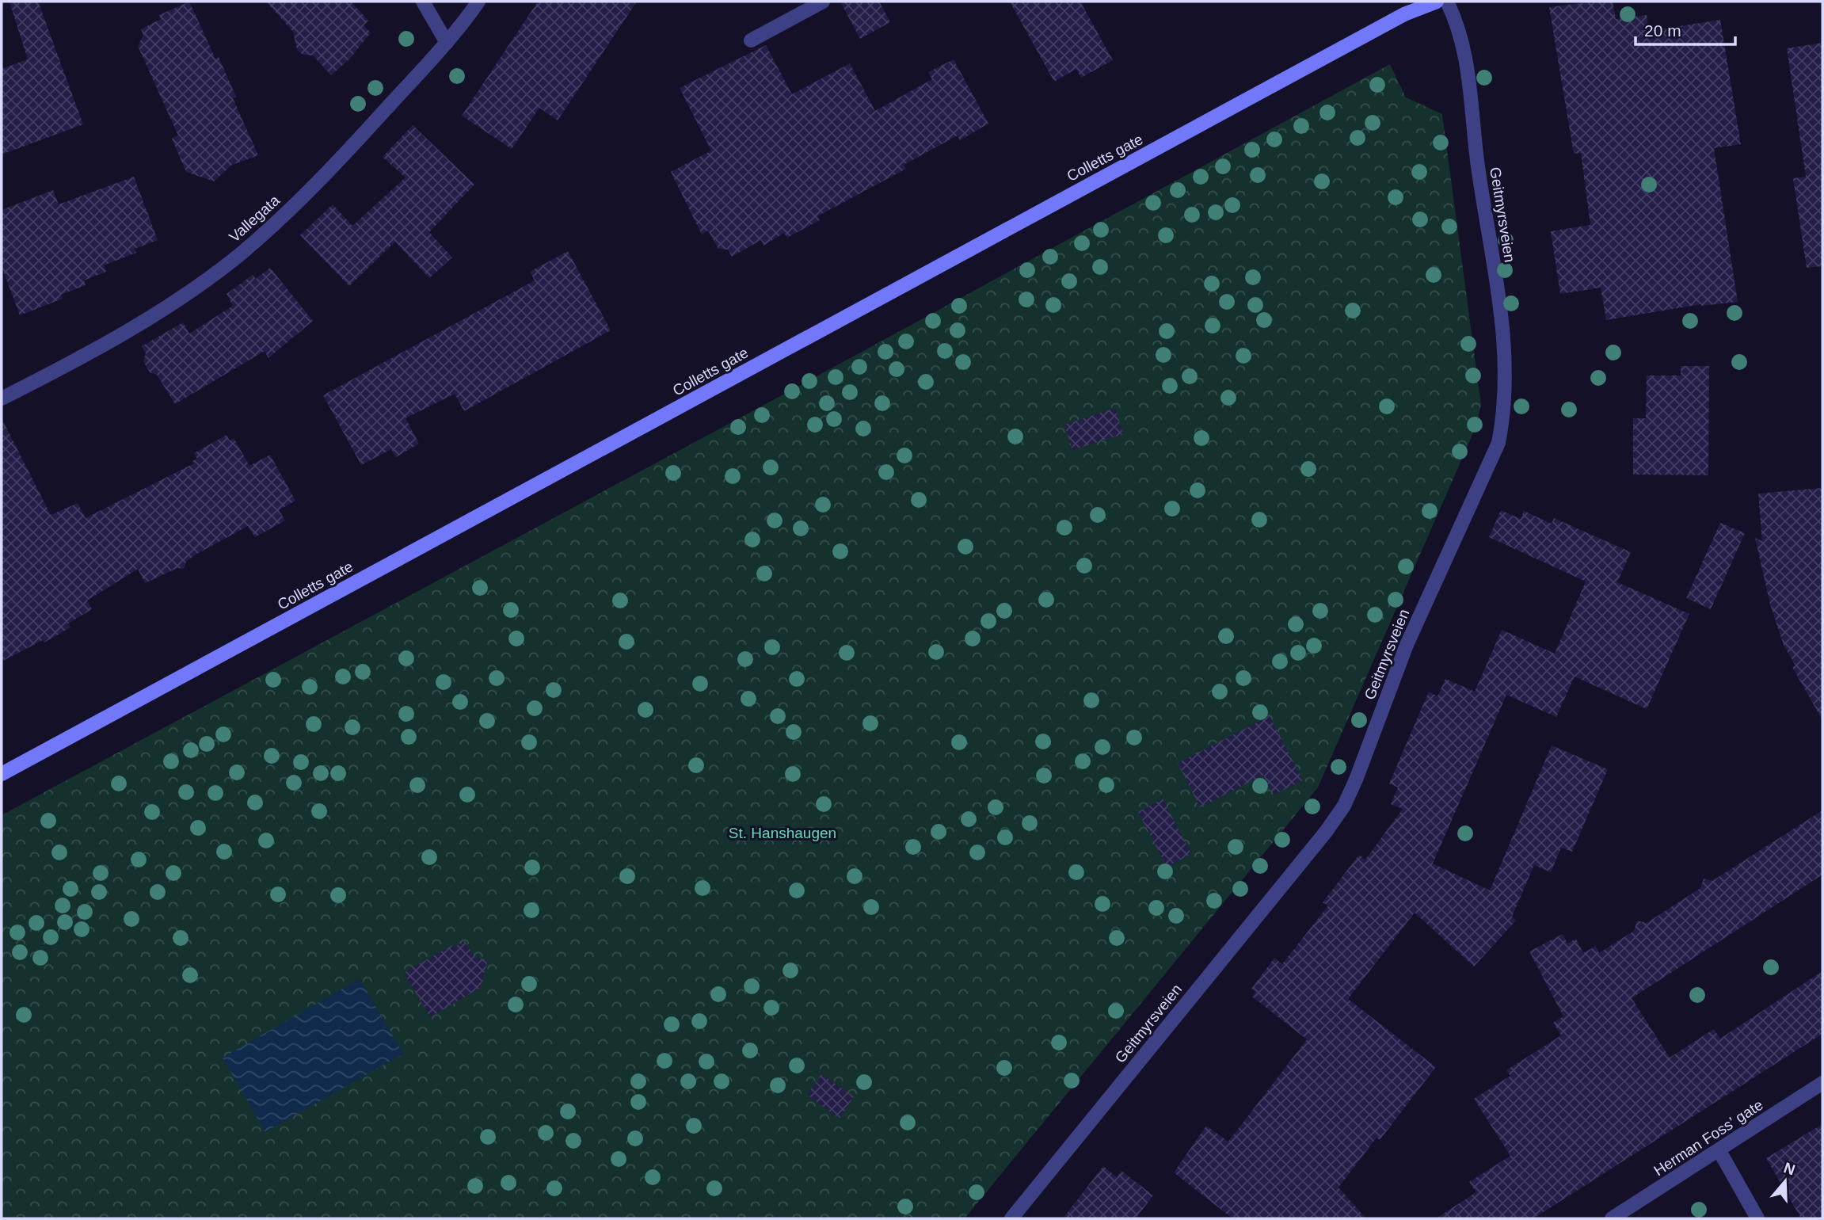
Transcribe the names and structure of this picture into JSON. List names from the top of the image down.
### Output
{
  "streets": {
    "main road": ["Colletts gate"],
    "street": ["Geitmyrsveien", "Vallegata", "Herman Foss’ gate"]
  },
  "parks": ["St. Hanshaugen"],
  "scale_bar": "20 m",
  "north": "top"
}
